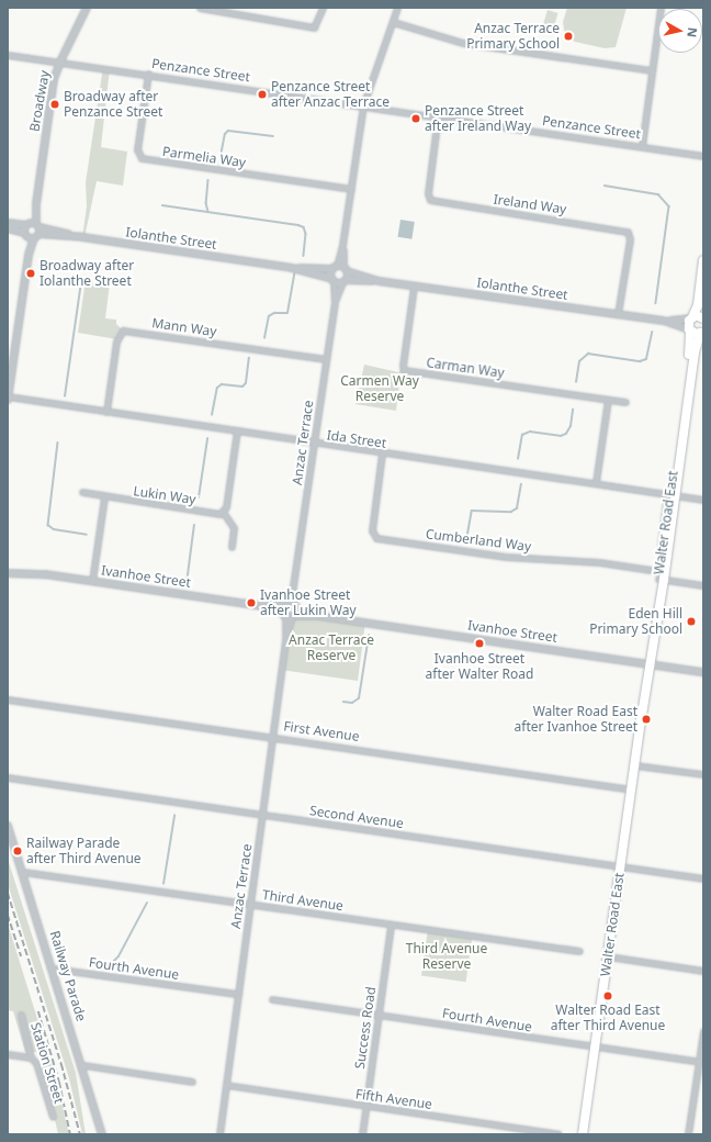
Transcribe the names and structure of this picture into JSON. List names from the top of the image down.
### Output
{
  "streets": {
    "main road": ["Walter Road East"],
    "street": [
      "Penzance Street",
      "Broadway",
      "Parmelia Way",
      "Ireland Way",
      "Iolanthe Street",
      "Mann Way",
      "Carman Way",
      "Ida Street",
      "Anzac Terrace",
      "Lukin Way",
      "Cumberland Way",
      "Ivanhoe Street",
      "First Avenue",
      "Second Avenue",
      "Third Avenue",
      "Fourth Avenue",
      "Railway Parade",
      "Success Road",
      "Station Street",
      "Fifth Avenue"
    ]
  },
  "crossings": [
    ["Penzance Street", "Broadway"],
    ["Penzance Street", "Parmelia Way"],
    ["Penzance Street", "Ireland Way"],
    ["Broadway", "Iolanthe Street"],
    ["Broadway", "Ida Street"],
    ["Ireland Way", "Iolanthe Street"],
    ["Iolanthe Street", "Carman Way"],
    ["Iolanthe Street", "Anzac Terrace"],
    ["Iolanthe Street", "Walter Road East"],
    ["Mann Way", "Ida Street"],
    ["Mann Way", "Anzac Terrace"],
    ["Ida Street", "Anzac Terrace"],
    ["Ida Street", "Walter Road East"],
    ["Ida Street", "Cumberland Way"],
    ["Anzac Terrace", "Ivanhoe Street"],
    ["Anzac Terrace", "First Avenue"],
    ["Anzac Terrace", "Second Avenue"],
    ["Anzac Terrace", "Third Avenue"],
    ["Anzac Terrace", "Fourth Avenue"],
    ["Anzac Terrace", "Fifth Avenue"],
    ["Walter Road East", "Cumberland Way"],
    ["Walter Road East", "Ivanhoe Street"],
    ["Walter Road East", "First Avenue"],
    ["Walter Road East", "Second Avenue"],
    ["Walter Road East", "Fourth Avenue"],
    ["Third Avenue", "Railway Parade"],
    ["Third Avenue", "Success Road"],
    ["Fourth Avenue", "Railway Parade"],
    ["Fourth Avenue", "Success Road"],
    ["Success Road", "Fifth Avenue"]
  ],
  "parks": ["Carmen Way Reserve", "Anzac Terrace Reserve", "Third Avenue Reserve"],
  "places": [
    "Anzac Terrace Primary School",
    "Penzance Street after Anzac Terrace",
    "Broadway after Penzance Street",
    "Penzance Street after Ireland Way",
    "Broadway after Iolanthe Street",
    "Ivanhoe Street after Lukin Way",
    "Eden Hill Primary School",
    "Ivanhoe Street after Walter Road",
    "Walter Road East after Ivanhoe Street",
    "Railway Parade after Third Avenue",
    "Walter Road East after Third Avenue"
  ],
  "north": "right"
}
